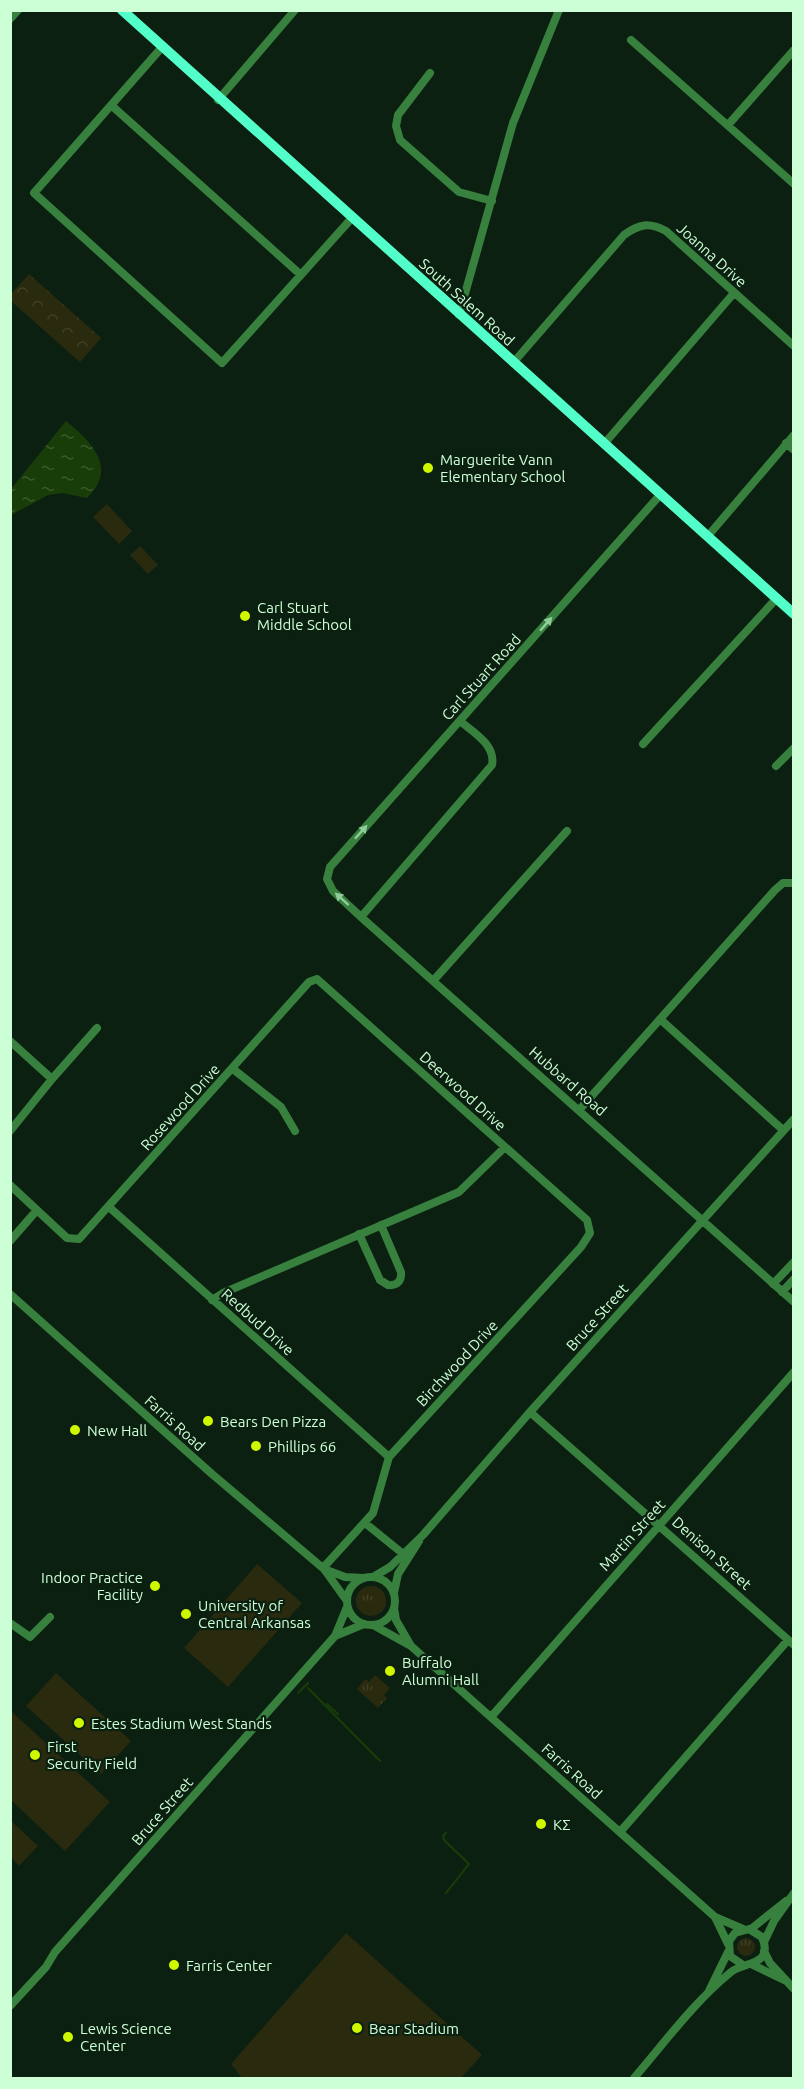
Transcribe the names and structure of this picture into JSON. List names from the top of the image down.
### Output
{
  "streets": {
    "main road": ["South Salem Road"],
    "street": [
      "Joanna Drive",
      "Carl Stuart Road",
      "Hubbard Road",
      "Deerwood Drive",
      "Rosewood Drive",
      "Bruce Street",
      "Redbud Drive",
      "Birchwood Drive",
      "Farris Road",
      "Martin Street",
      "Denison Street"
    ]
  },
  "crossings": [
    ["Joanna Drive", "South Salem Road"],
    ["South Salem Road", "Carl Stuart Road"],
    ["Carl Stuart Road", "Hubbard Road"],
    ["Hubbard Road", "Bruce Street"],
    ["Deerwood Drive", "Rosewood Drive"],
    ["Deerwood Drive", "Birchwood Drive"],
    ["Rosewood Drive", "Redbud Drive"],
    ["Bruce Street", "Farris Road"],
    ["Bruce Street", "Denison Street"],
    ["Redbud Drive", "Birchwood Drive"],
    ["Birchwood Drive", "Farris Road"],
    ["Farris Road", "Martin Street"],
    ["Martin Street", "Denison Street"]
  ],
  "one_way": ["Carl Stuart Road"],
  "places": [
    "Marguerite Vann Elementary School",
    "Carl Stuart Middle School",
    "Bears Den Pizza",
    "New Hall",
    "Phillips 66",
    "Indoor Practice Facility",
    "University of Central Arkansas",
    "Buffalo Alumni Hall",
    "Estes Stadium West Stands",
    "First Security Field",
    "KΣ",
    "Farris Center",
    "Bear Stadium",
    "Lewis Science Center"
  ]
}
